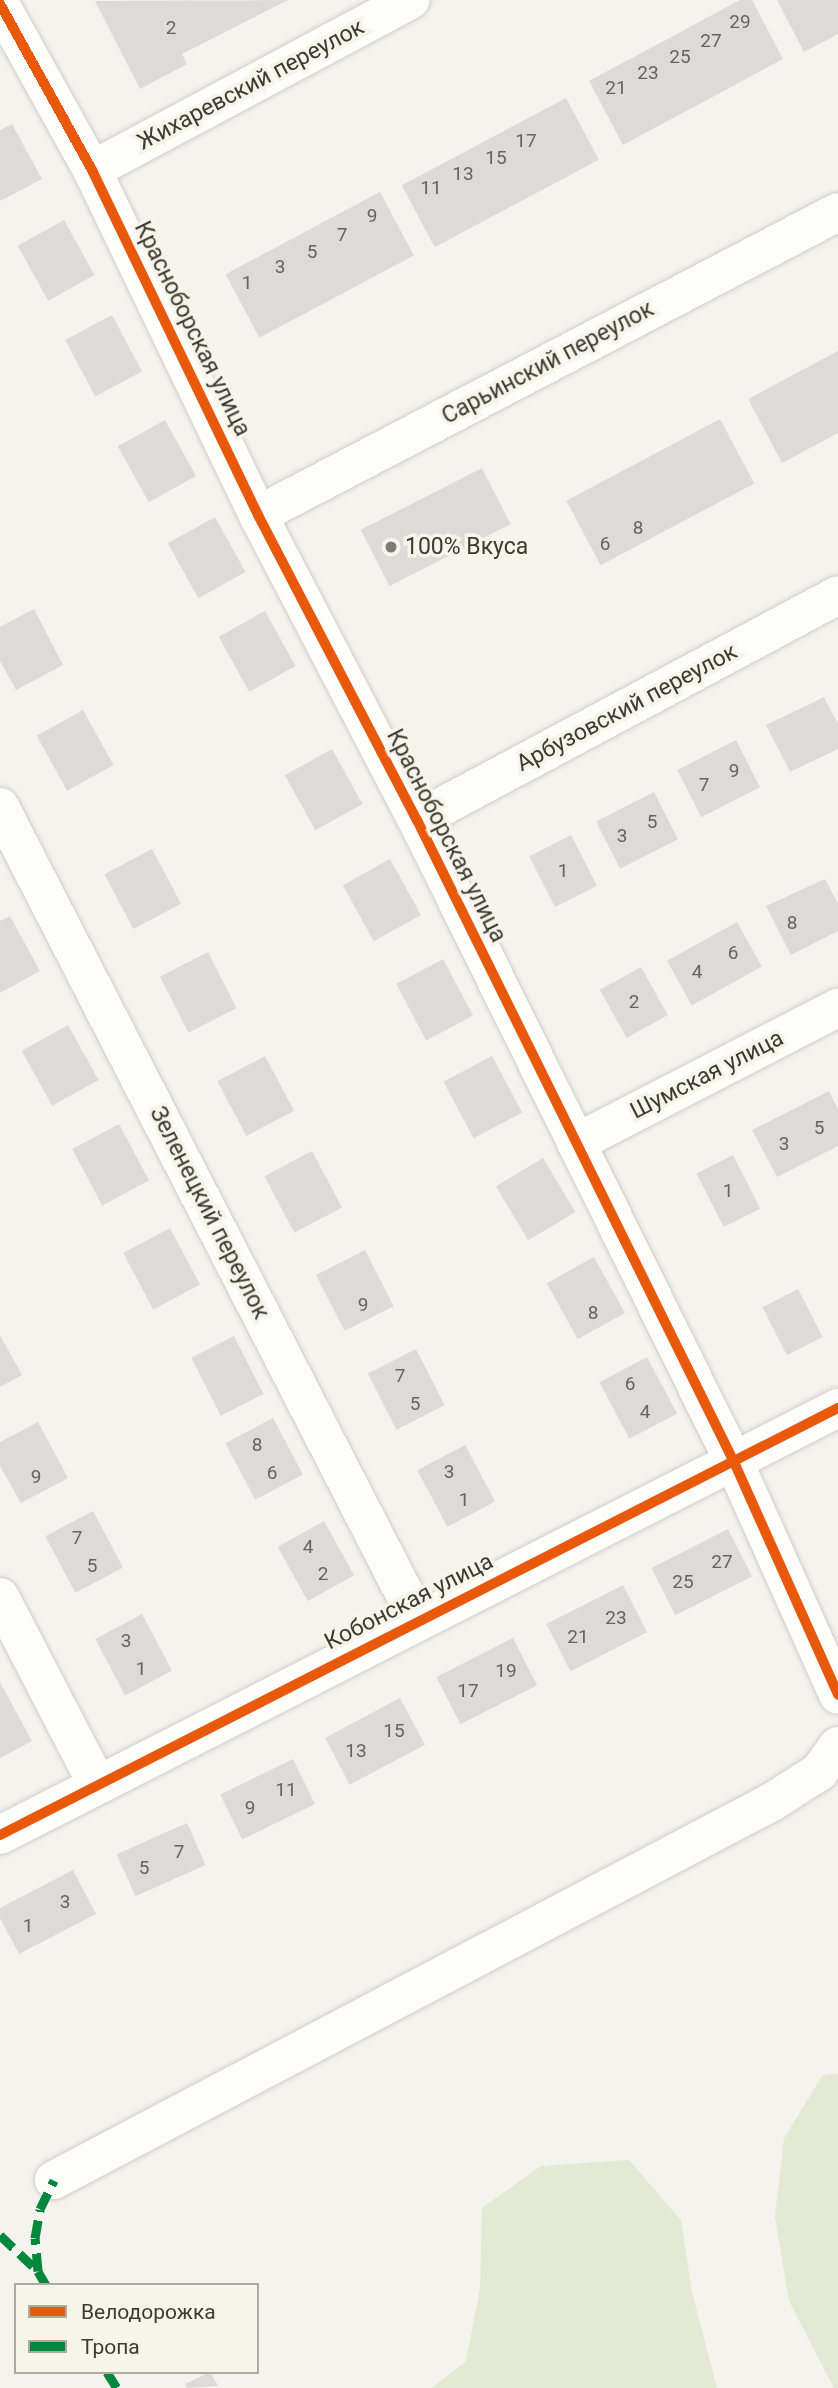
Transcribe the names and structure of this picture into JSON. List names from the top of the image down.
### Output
{
  "streets": {
    "street": [
      "Жихаревский переулок",
      "Красноборская улица",
      "Сарьинский переулок",
      "Арбузовский переулок",
      "Шумская улица",
      "Зеленецкий переулок",
      "Кобонская улица"
    ]
  },
  "crossings": [
    ["Жихаревский переулок", "Красноборская улица"],
    ["Красноборская улица", "Сарьинский переулок"],
    ["Красноборская улица", "Арбузовский переулок"],
    ["Красноборская улица", "Шумская улица"],
    ["Красноборская улица", "Кобонская улица"],
    ["Зеленецкий переулок", "Кобонская улица"]
  ],
  "places": ["100% Вкуса"],
  "house_numbers": [
    "29",
    "2",
    "27",
    "25",
    "23",
    "21",
    "17",
    "15",
    "13",
    "11",
    "9",
    "7",
    "5",
    "3",
    "1",
    "8",
    "6",
    "9",
    "7",
    "5",
    "3",
    "1",
    "8",
    "6",
    "4",
    "2",
    "5",
    "3",
    "1",
    "9",
    "8",
    "7",
    "6",
    "5",
    "4",
    "8",
    "3",
    "6",
    "9",
    "1",
    "7",
    "4",
    "27",
    "5",
    "2",
    "25",
    "23",
    "21",
    "3",
    "1",
    "19",
    "17",
    "15",
    "13",
    "11",
    "9",
    "7",
    "5",
    "3",
    "1"
  ],
  "legend": ["Велодорожка", "Тропа"]
}
